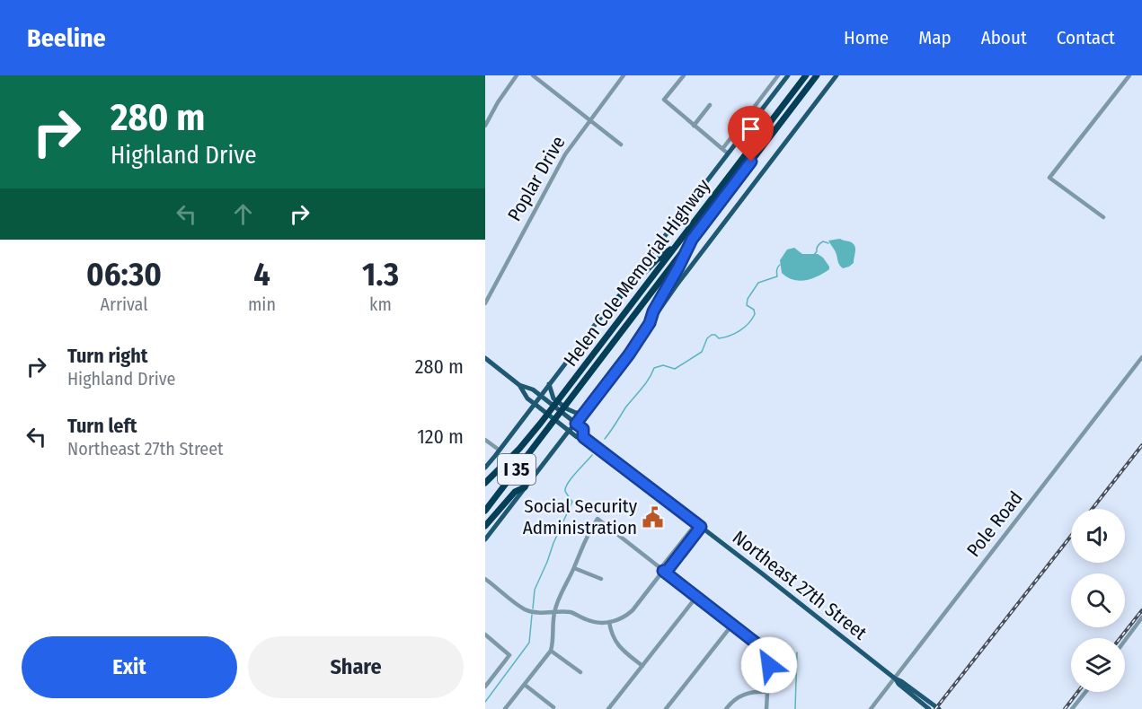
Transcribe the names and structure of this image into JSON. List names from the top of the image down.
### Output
{
  "streets": {
    "highway": ["Helen Cole Memorial Highway", "I 35"],
    "main road": ["Northeast 27th Street"],
    "street": ["Poplar Drive", "Pole Road"]
  },
  "crossings": [
    ["Pole Road", "Northeast 27th Street"]
  ],
  "places": {
    "public building": ["Social Security Administration"]
  },
  "page": {
    "header": "Beeline",
    "nav": [
      "Home",
      "Map",
      "About",
      "Contact"
    ],
    "turn": ["280 m", "Highland Drive"],
    "eta": [
      "06:30",
      "Arrival",
      "4",
      "min",
      "1.3",
      "km"
    ],
    "list": [
      {
        "name": "Turn right",
        "note": "Highland Drive",
        "value": "280 m"
      },
      {
        "name": "Turn left",
        "note": "Northeast 27th Street",
        "value": "120 m"
      }
    ],
    "buttons": ["Exit", "Share"]
  }
}
